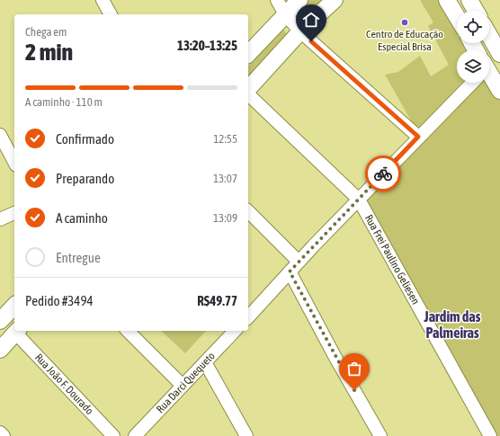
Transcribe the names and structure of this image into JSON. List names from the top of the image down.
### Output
{
  "streets": {
    "street": ["Rua Frei Paulino Geliesen", "Rua Darci Quequeto", "Rua João F. Dourado"]
  },
  "districts": ["Jardim das Palmeiras"],
  "places": ["Centro de Educação Especial Brisa"],
  "page": {
    "heading": ["2 min", "Chega em", "13:20–13:25"],
    "panel": ["Pedido #3494", "R$49.77"],
    "bar": "A caminho · 110 m",
    "list": [
      ["Confirmado", "12:55"],
      ["Preparando", "13:07"],
      ["A caminho", "13:09"],
      "Entregue"
    ]
  }
}
